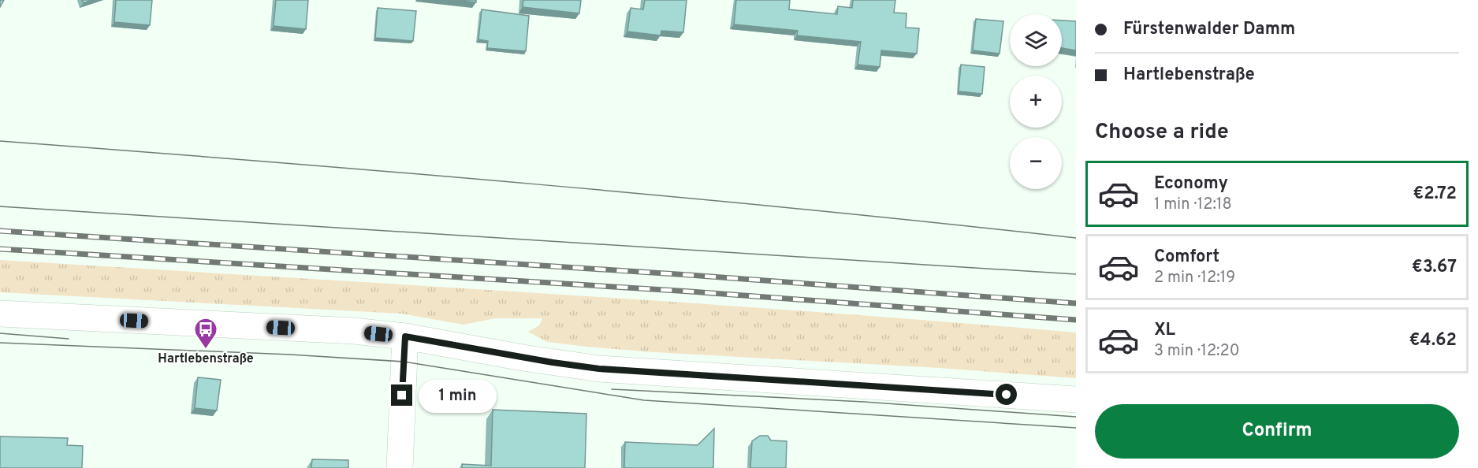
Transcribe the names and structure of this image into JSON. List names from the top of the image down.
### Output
{
  "places": {
    "bus stop": ["Hartlebenstraße"]
  },
  "page": {
    "banner": ["Fürstenwalder Damm", "Hartlebenstraße"],
    "map_buttons": ["+", "−"],
    "heading": "Choose a ride",
    "list": [
      {
        "name": "Economy",
        "note": "1 min · 12:18",
        "value": "€2.72"
      },
      {
        "name": "Comfort",
        "note": "2 min · 12:19",
        "value": "€3.67"
      },
      {
        "name": "XL",
        "note": "3 min · 12:20",
        "value": "€4.62"
      }
    ],
    "bubble": "1 min",
    "buttons": "Confirm"
  }
}
